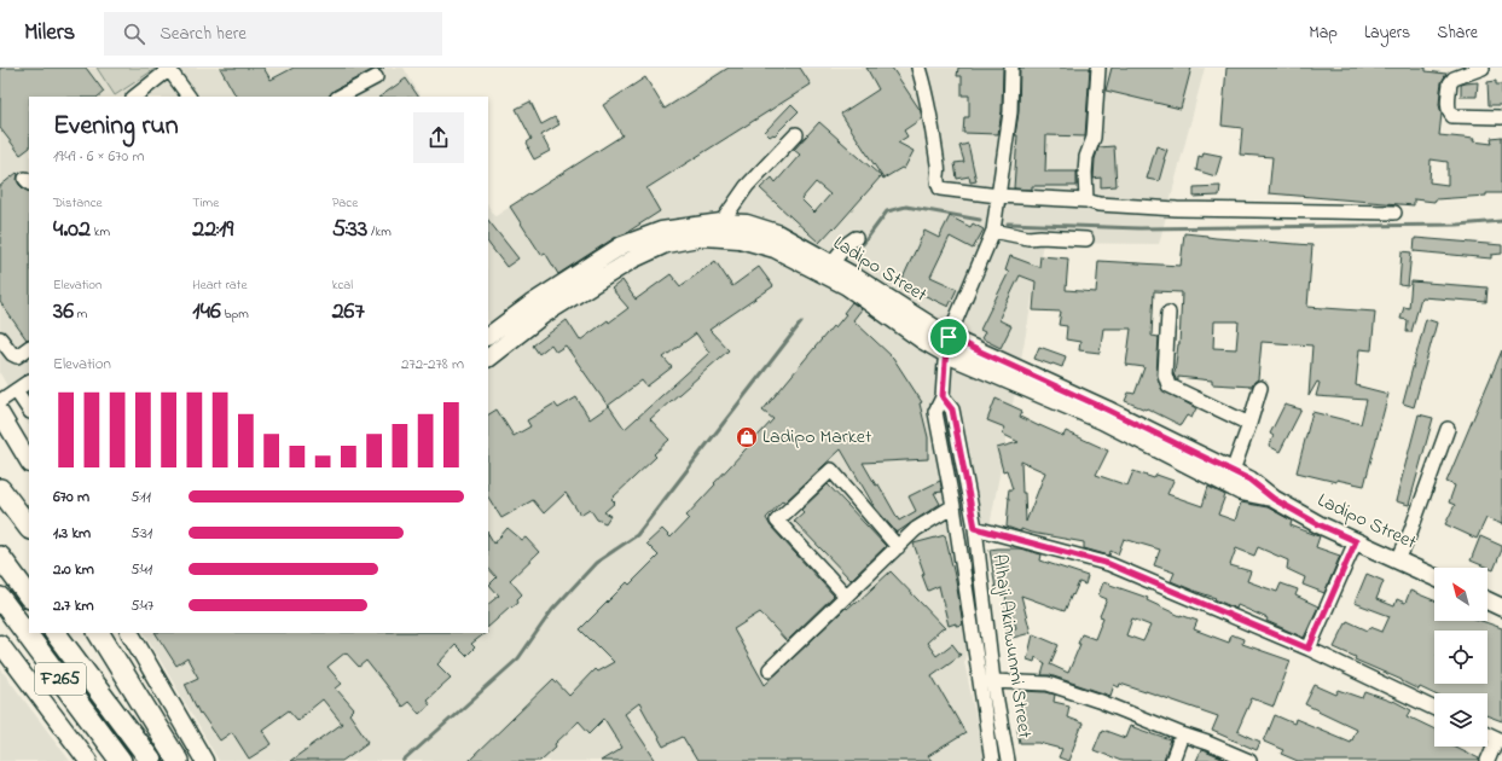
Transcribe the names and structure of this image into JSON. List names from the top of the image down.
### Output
{
  "streets": {
    "highway": ["F265"],
    "main road": ["Ladipo Street"],
    "street": ["Alhaji Akinwunmi Street"]
  },
  "crossings": [
    ["Ladipo Street", "Alhaji Akinwunmi Street"]
  ],
  "places": {
    "shop": ["Ladipo Market"]
  },
  "north": "top left",
  "page": {
    "header": "Milers",
    "search": "Search here",
    "nav": ["Map", "Layers", "Share"],
    "heading": ["Evening run", "19:49 · 6 × 670 m"],
    "stats": [
      ["Distance", "4.02 km"],
      ["Time", "22:19"],
      ["Pace", "5:33 /km"],
      ["Elevation", "36 m"],
      ["Heart rate", "146 bpm"],
      ["kcal", "267"]
    ],
    "chart": ["Elevation", "272–278 m"],
    "list": [
      {
        "name": "670 m",
        "note": "5:11"
      },
      {
        "name": "1.3 km",
        "note": "5:31"
      },
      {
        "name": "2.0 km",
        "note": "5:41"
      },
      {
        "name": "2.7 km",
        "note": "5:47"
      }
    ]
  }
}
